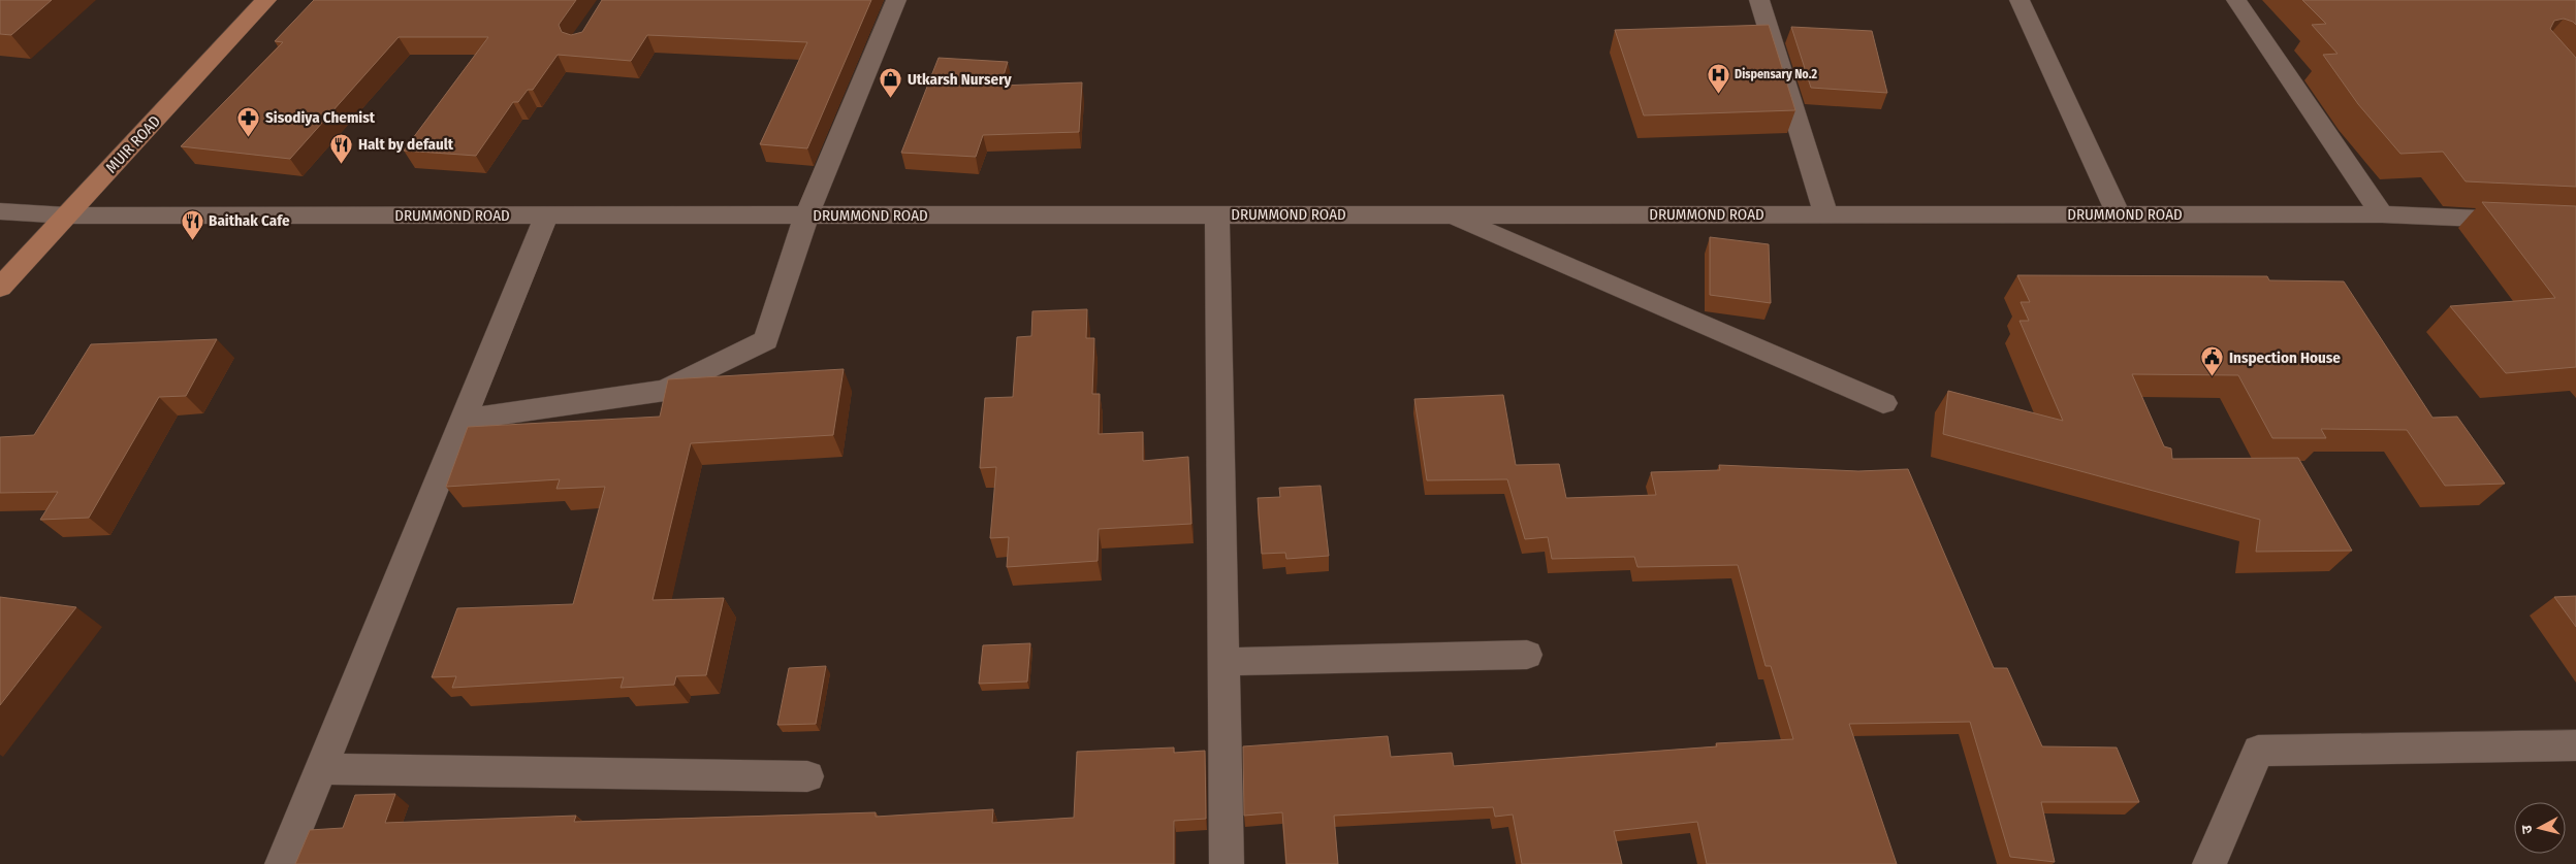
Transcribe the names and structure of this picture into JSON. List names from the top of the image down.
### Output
{
  "streets": {
    "main road": ["MUIR ROAD"],
    "street": ["DRUMMOND ROAD"]
  },
  "crossings": [
    ["MUIR ROAD", "DRUMMOND ROAD"]
  ],
  "places": {
    "hospital": ["Dispensary No.2"],
    "shop": ["Utkarsh Nursery"],
    "pharmacy": ["Sisodiya Chemist"],
    "restaurant": ["Halt by default", "Baithak Cafe"],
    "public building": ["Inspection House"]
  },
  "north": "left"
}
